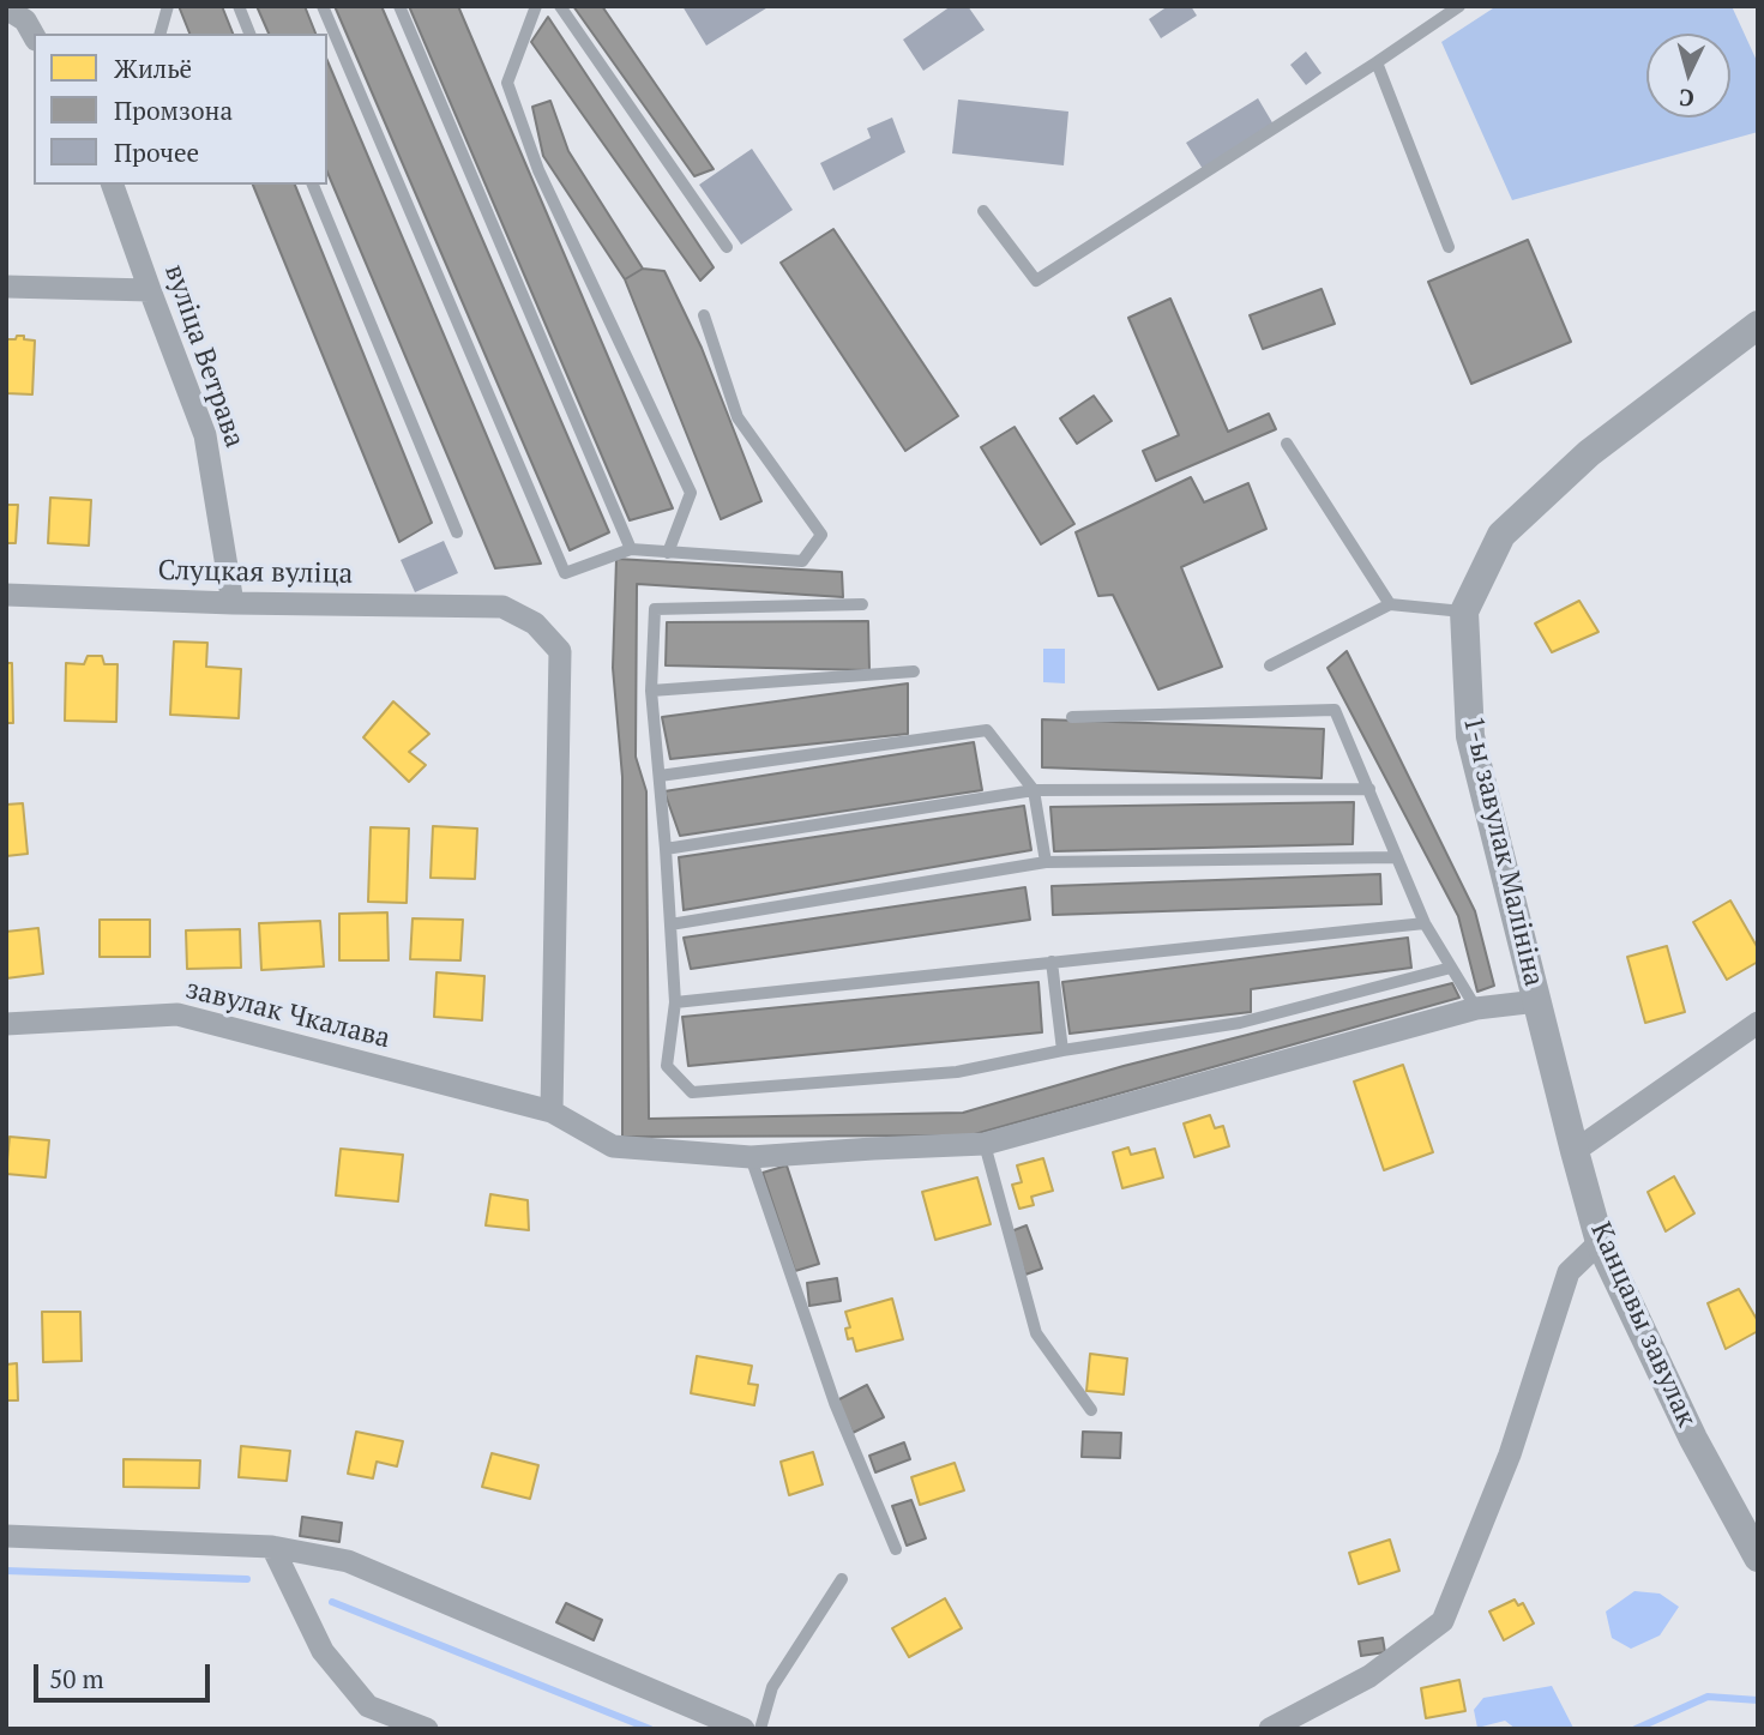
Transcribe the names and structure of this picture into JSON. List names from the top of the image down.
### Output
{
  "streets": {
    "street": [
      "вуліца Ветрава",
      "Слуцкая вуліца",
      "1-ы завулак Малініна",
      "завулак Чкалава",
      "Канцавы завулак"
    ]
  },
  "crossings": [
    ["вуліца Ветрава", "Слуцкая вуліца"],
    ["Слуцкая вуліца", "завулак Чкалава"],
    ["1-ы завулак Малініна", "завулак Чкалава"],
    ["1-ы завулак Малініна", "Канцавы завулак"]
  ],
  "legend": ["Жильё", "Промзона", "Прочее"],
  "scale_bar": "50 m",
  "north": "bottom"
}
